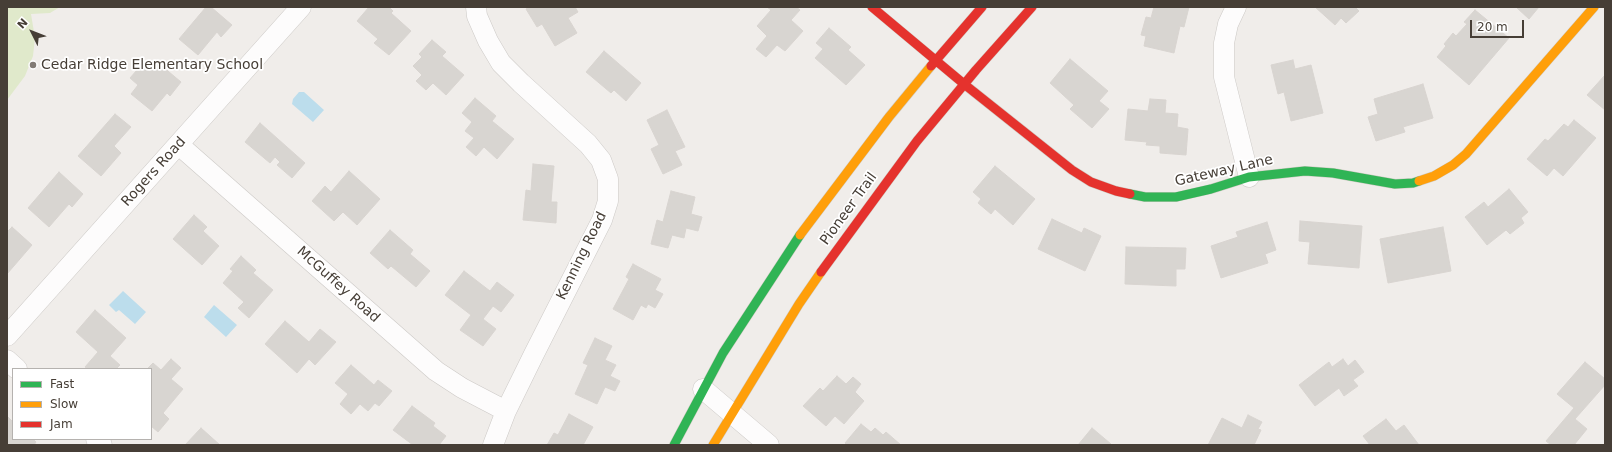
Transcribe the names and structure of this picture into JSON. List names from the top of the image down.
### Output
{
  "streets": {
    "main road": ["Gateway Lane", "Pioneer Trail"],
    "street": ["Rogers Road", "Kenning Road", "McGuffey Road"]
  },
  "crossings": [
    ["Gateway Lane", "Pioneer Trail"],
    ["Rogers Road", "McGuffey Road"],
    ["Kenning Road", "McGuffey Road"]
  ],
  "places": ["Cedar Ridge Elementary School"],
  "legend": ["Fast", "Slow", "Jam"],
  "scale_bar": "20 m",
  "north": "top left"
}
